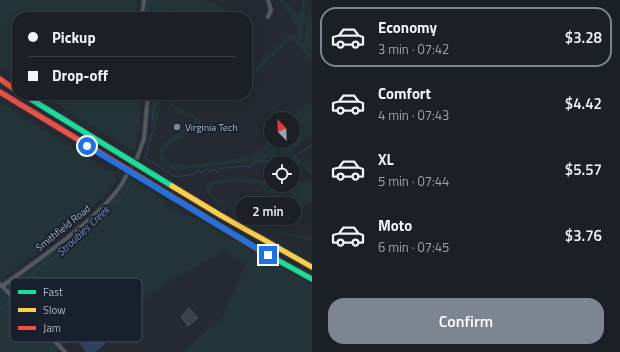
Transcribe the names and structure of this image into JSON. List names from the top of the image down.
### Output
{
  "streets": {
    "street": ["Smithfield Road"]
  },
  "water": ["Stroubles Creek"],
  "places": ["Virginia Tech"],
  "legend": ["Fast", "Slow", "Jam"],
  "north": "top left",
  "page": {
    "list": [
      {
        "name": "Economy",
        "note": "3 min · 07:42",
        "value": "$3.28"
      },
      {
        "name": "Comfort",
        "note": "4 min · 07:43",
        "value": "$4.42"
      },
      {
        "name": "XL",
        "note": "5 min · 07:44",
        "value": "$5.57"
      },
      {
        "name": "Moto",
        "note": "6 min · 07:45",
        "value": "$3.76"
      }
    ],
    "banner": ["Pickup", "Drop-off"],
    "bubble": "2 min",
    "buttons": "Confirm"
  }
}
